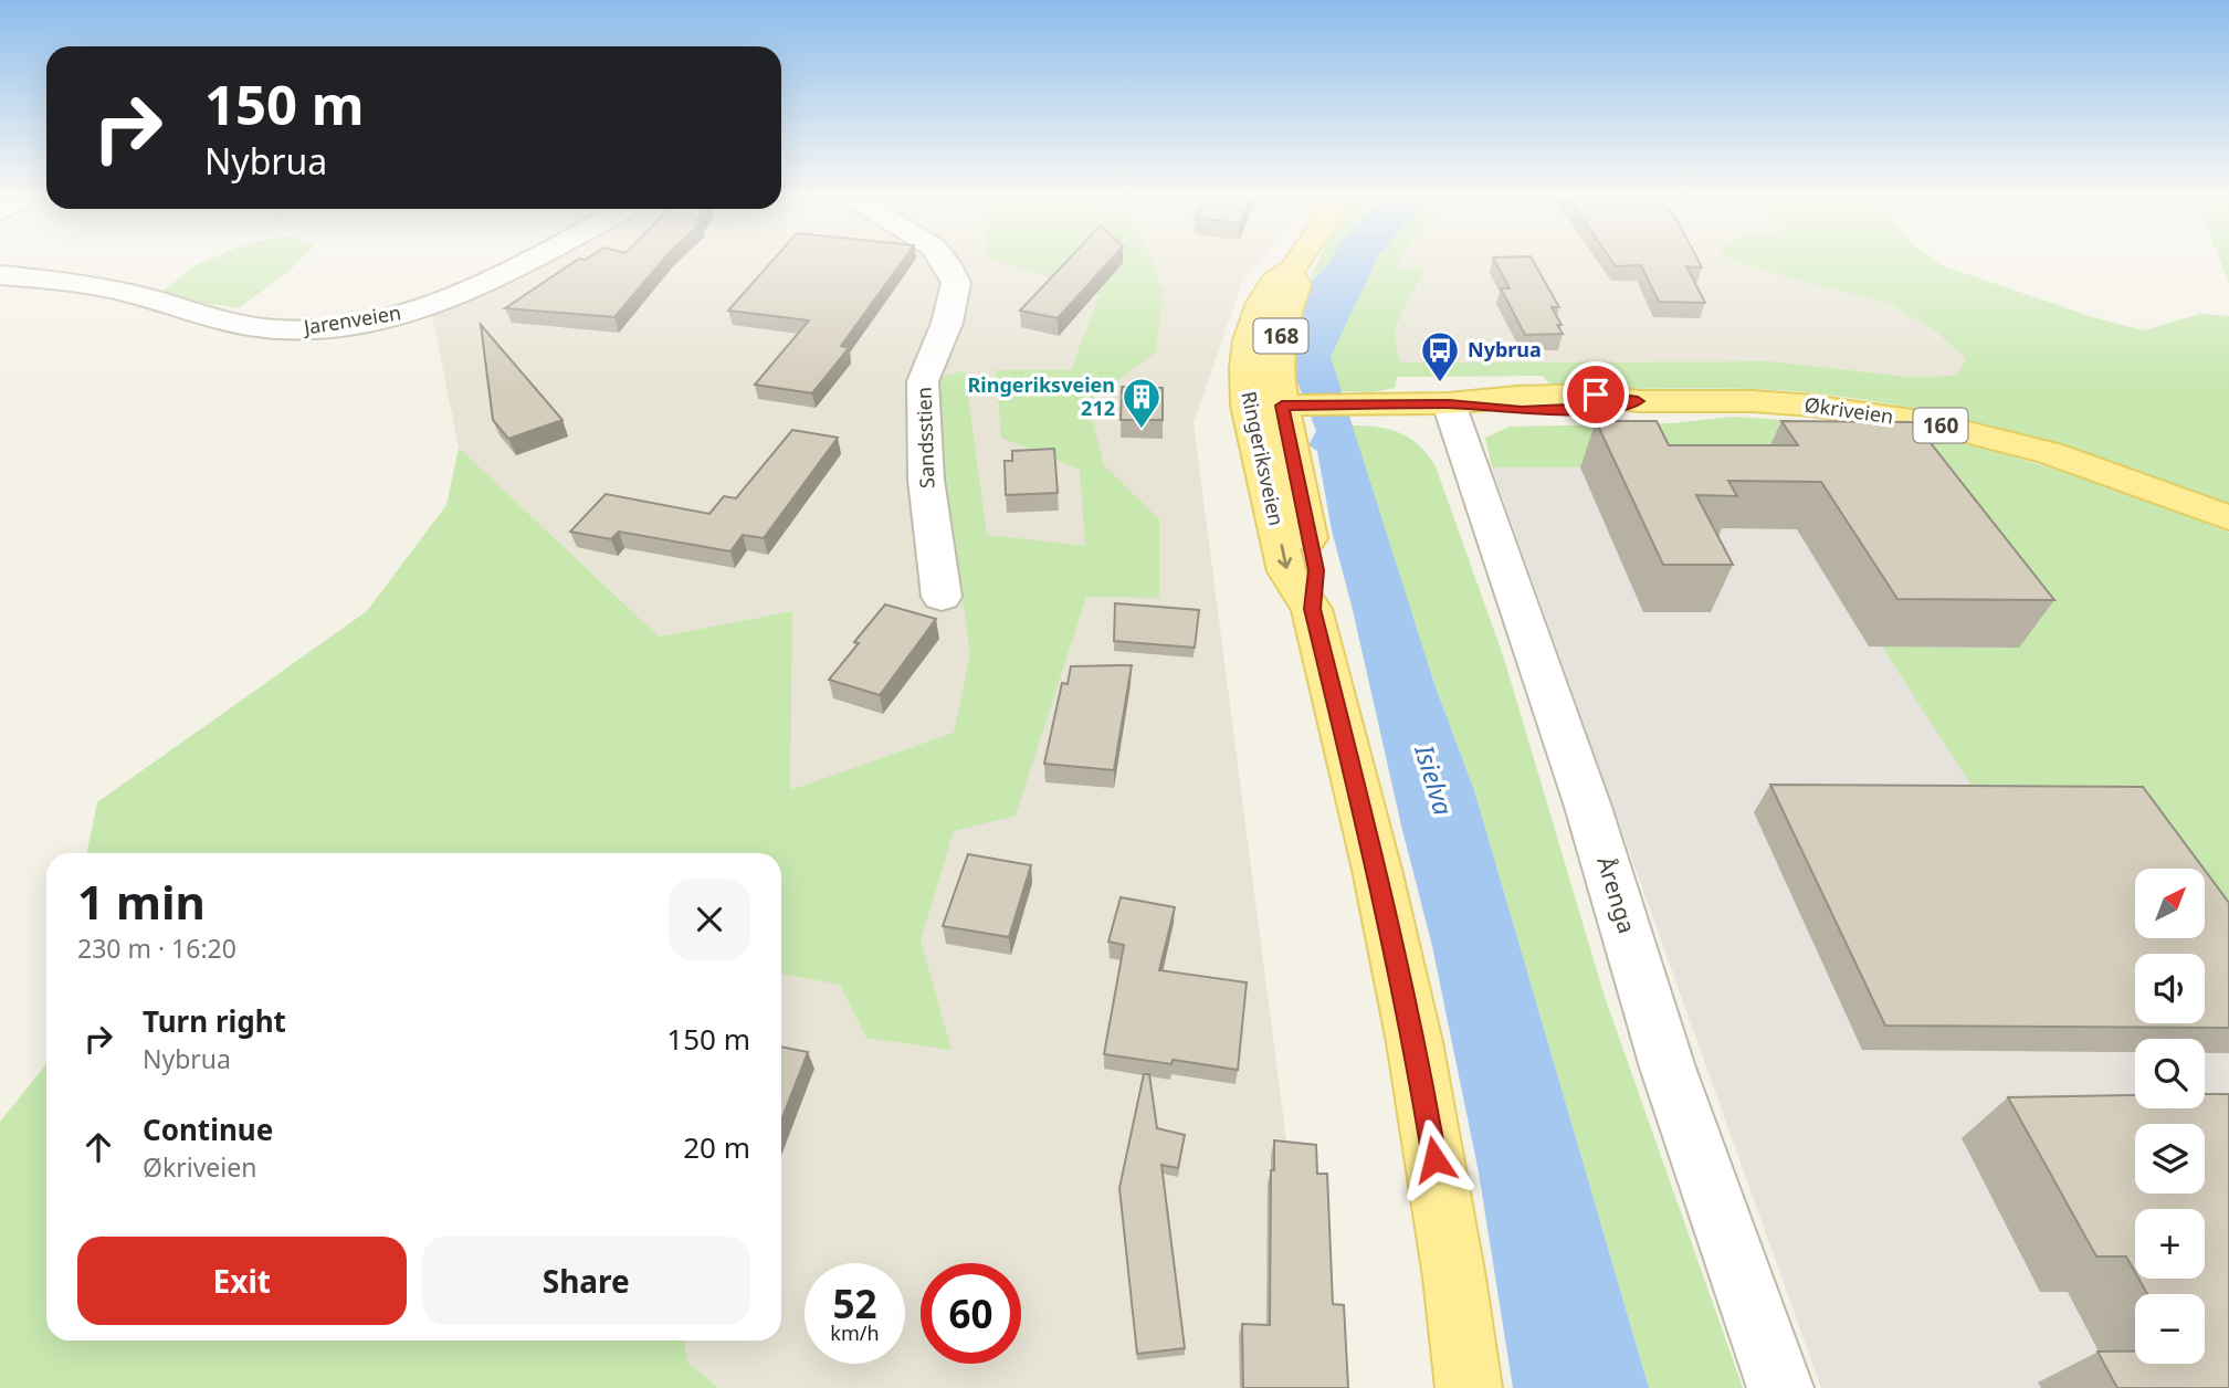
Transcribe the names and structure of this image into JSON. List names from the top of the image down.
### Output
{
  "streets": {
    "main road": [
      "168",
      "Økriveien",
      "160",
      "Ringeriksveien"
    ],
    "street": ["Jarenveien", "Sandsstien", "Årenga"]
  },
  "crossings": [
    ["Økriveien", "Ringeriksveien"],
    ["Økriveien", "Årenga"]
  ],
  "water": ["Isielva"],
  "places": {
    "bus stop": ["Nybrua"],
    "building": ["Ringeriksveien 212"]
  },
  "north": "top right",
  "page": {
    "turn": ["150 m", "Nybrua"],
    "heading": ["1 min", "230 m · 16:20"],
    "map_buttons": ["+", "−"],
    "list": [
      {
        "name": "Turn right",
        "note": "Nybrua",
        "value": "150 m"
      },
      {
        "name": "Continue",
        "note": "Økriveien",
        "value": "20 m"
      }
    ],
    "buttons": ["Exit", "Share"],
    "speed": "52 km/h",
    "limit": "60"
  }
}
